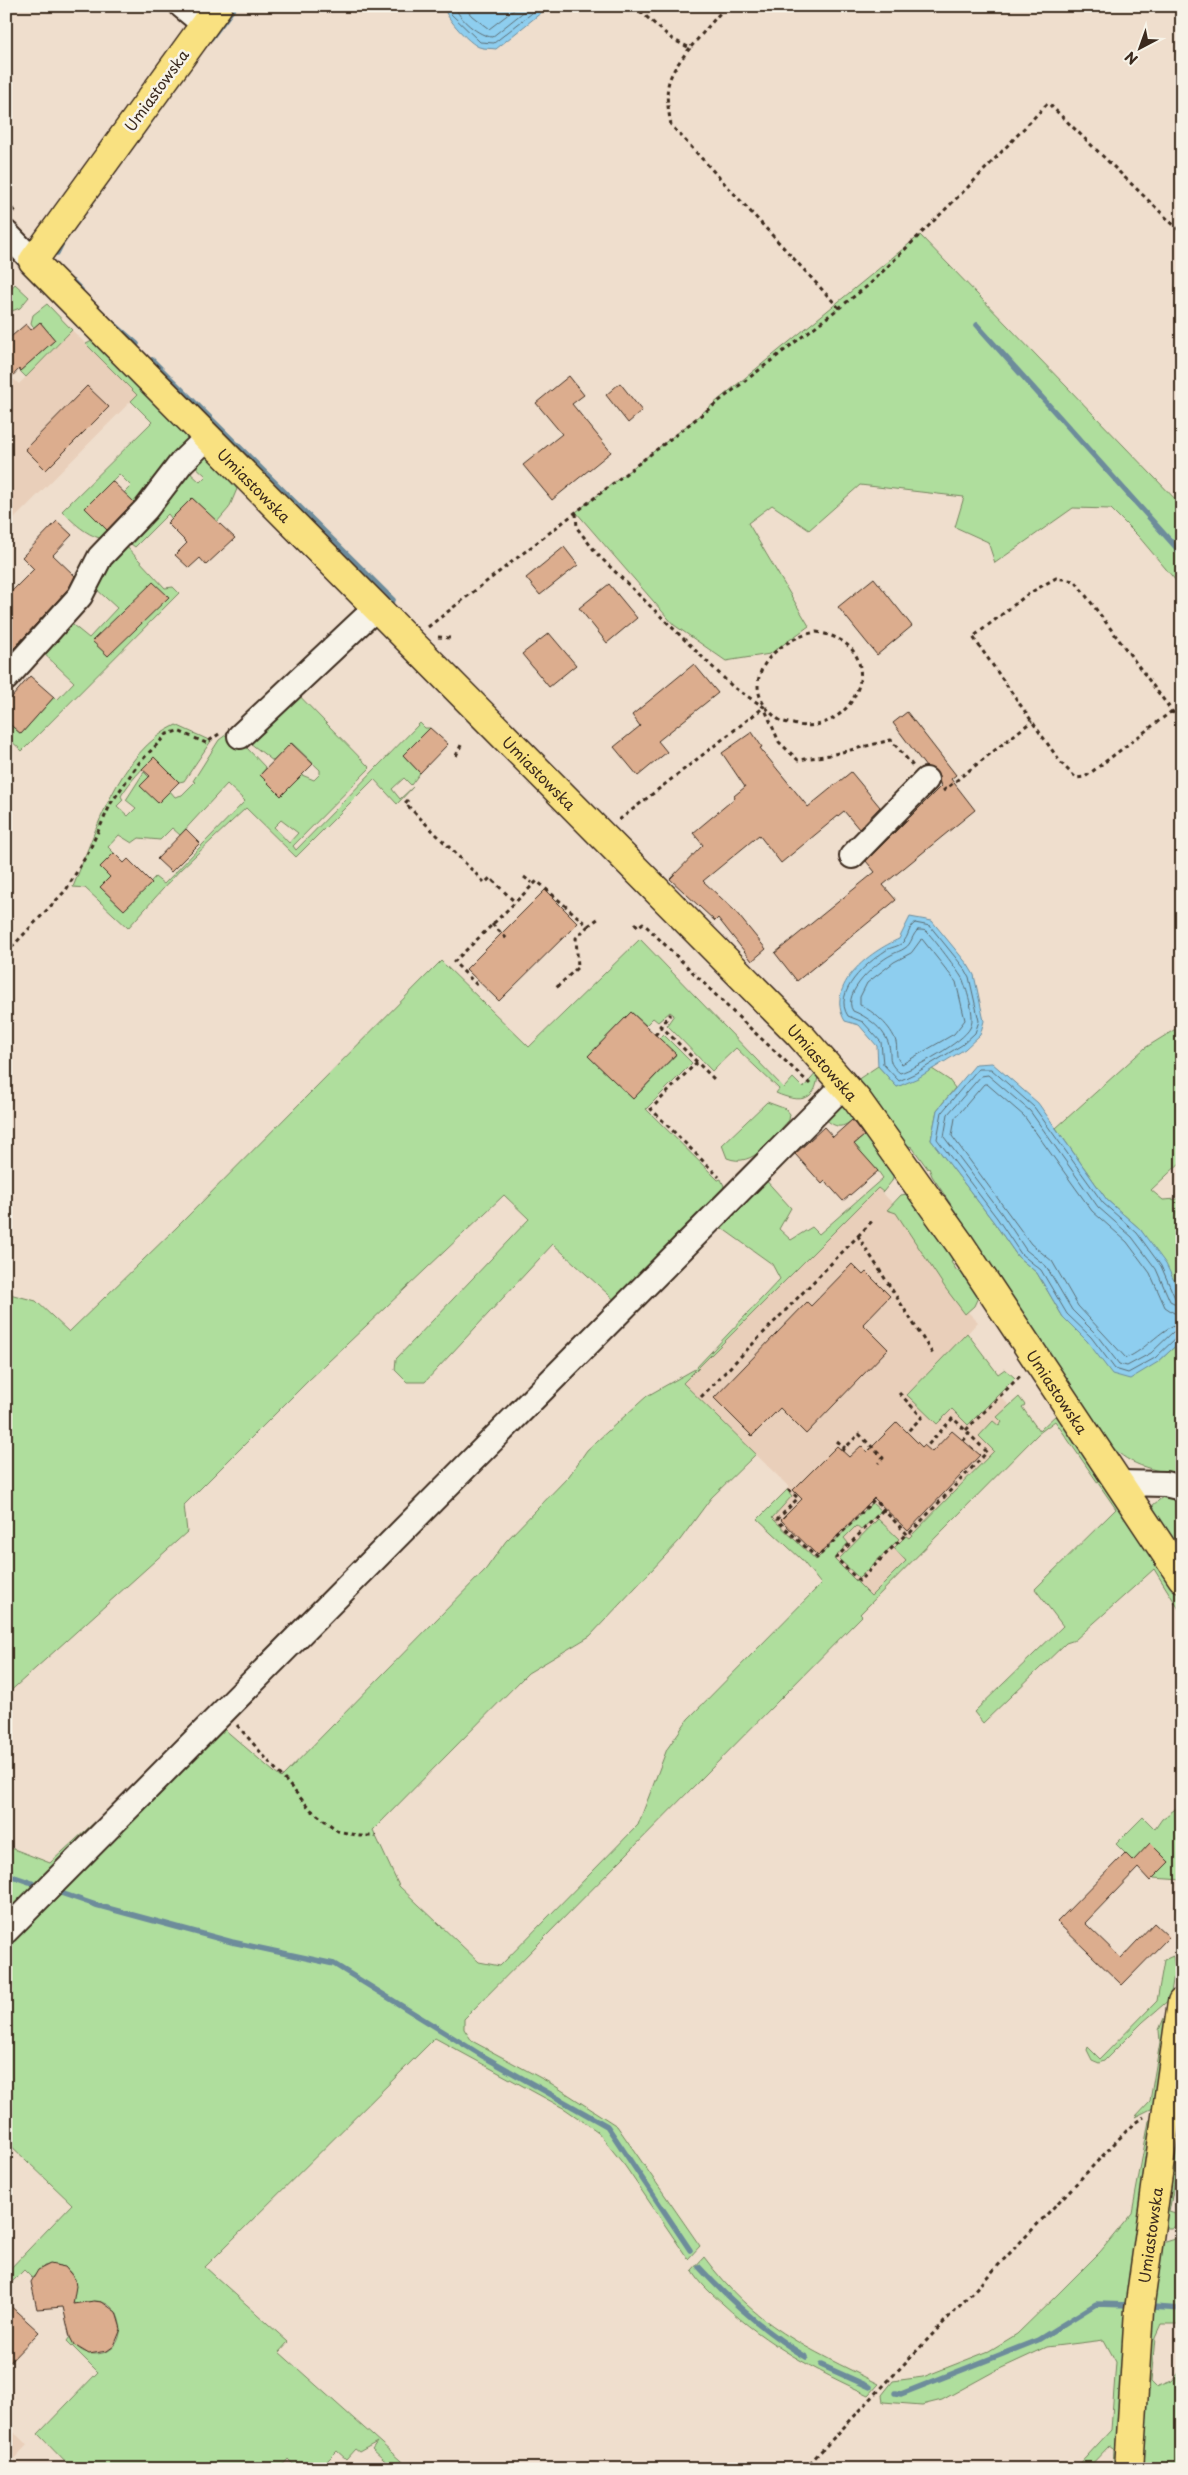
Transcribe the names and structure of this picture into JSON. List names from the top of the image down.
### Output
{
  "streets": {
    "main road": ["Umiastowska"]
  },
  "north": "bottom left"
}
